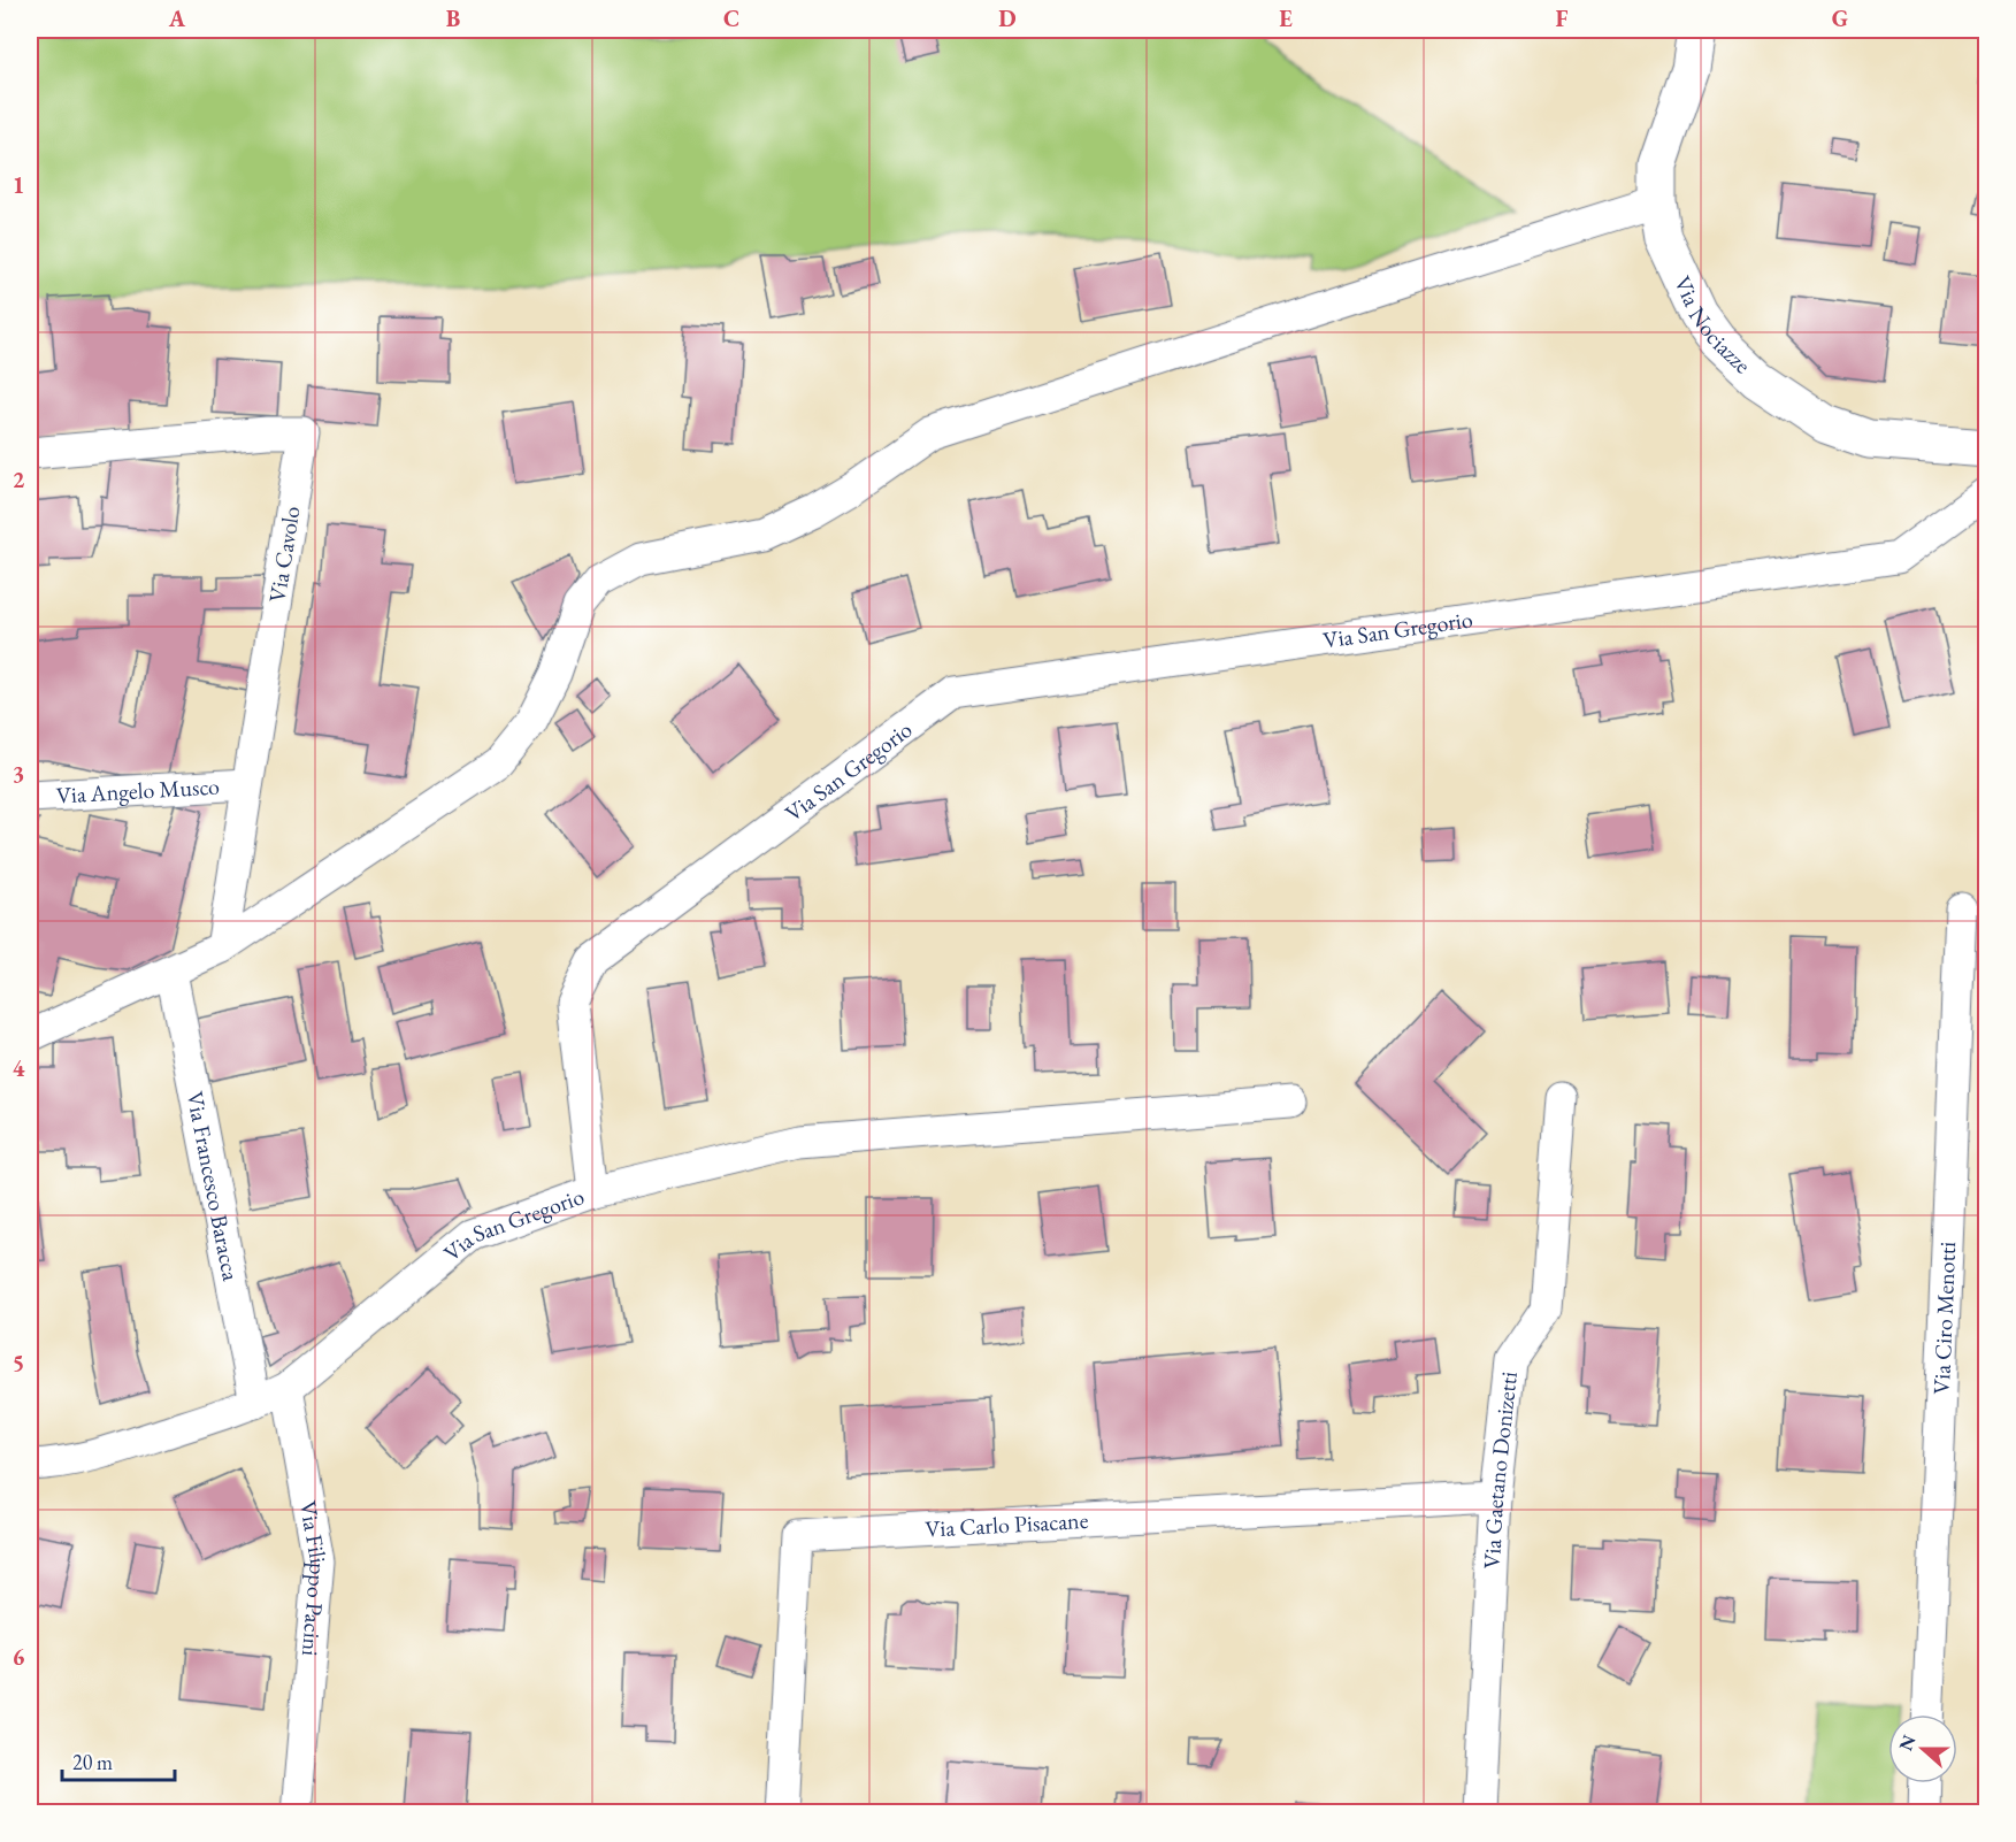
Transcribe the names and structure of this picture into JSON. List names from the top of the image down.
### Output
{
  "streets": {
    "street": [
      "Via Nociazze",
      "Via Cavolo",
      "Via San Gregorio",
      "Via Angelo Musco",
      "Via Francesco Baracca",
      "Via Ciro Menotti",
      "Via Gaetano Donizetti",
      "Via Carlo Pisacane",
      "Via Filippo Pacini"
    ]
  },
  "crossings": [
    ["Via Cavolo", "Via Angelo Musco"],
    ["Via San Gregorio", "Via Francesco Baracca"],
    ["Via San Gregorio", "Via Filippo Pacini"],
    ["Via Gaetano Donizetti", "Via Carlo Pisacane"]
  ],
  "scale_bar": "20 m",
  "north": "left",
  "grid": {
    "columns": [
      "A",
      "B",
      "C",
      "D",
      "E",
      "F",
      "G"
    ],
    "rows": [
      "1",
      "2",
      "3",
      "4",
      "5",
      "6"
    ]
  }
}
